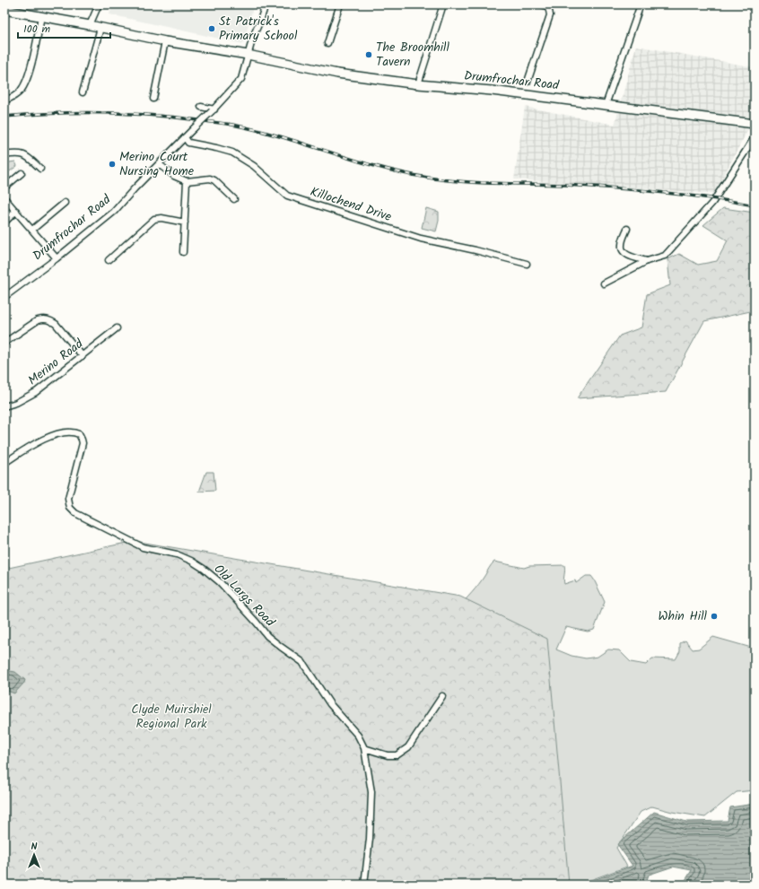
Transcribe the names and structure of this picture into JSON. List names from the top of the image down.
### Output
{
  "streets": {
    "main road": ["Drumfrochar Road"],
    "street": ["Killochend Drive", "Merino Road", "Old Largs Road"]
  },
  "crossings": [
    ["Drumfrochar Road", "Killochend Drive"]
  ],
  "parks": ["Clyde Muirshiel Regional Park"],
  "places": [
    "St Patrick's Primary School",
    "The Broomhill Tavern",
    "Merino Court Nursing Home",
    "Whin Hill"
  ],
  "scale_bar": "100 m",
  "north": "top"
}
